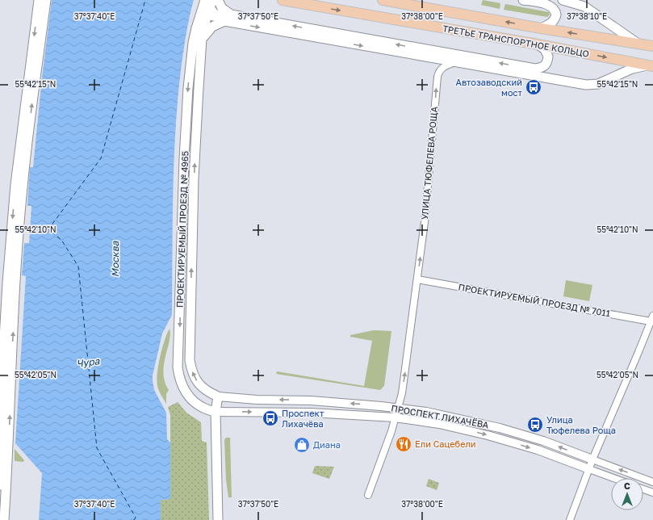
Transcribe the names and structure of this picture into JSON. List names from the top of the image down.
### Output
{
  "streets": {
    "main road": ["ТРЕТЬЕ ТРАНСПОРТНОЕ КОЛЬЦО", "ПРОЕКТИРУЕМЫЙ ПРОЕЗД № 4965"],
    "street": ["УЛИЦА ТЮФЕЛЕВА РОЩА", "ПРОЕКТИРУЕМЫЙ ПРОЕЗД № 7011", "ПРОСПЕКТ ЛИХАЧЁВА"]
  },
  "crossings": [
    ["УЛИЦА ТЮФЕЛЕВА РОЩА", "ПРОЕКТИРУЕМЫЙ ПРОЕЗД № 7011"],
    ["УЛИЦА ТЮФЕЛЕВА РОЩА", "ПРОСПЕКТ ЛИХАЧЁВА"],
    ["ПРОЕКТИРУЕМЫЙ ПРОЕЗД № 4965", "ПРОСПЕКТ ЛИХАЧЁВА"]
  ],
  "one_way": ["УЛИЦА ТЮФЕЛЕВА РОЩА"],
  "water": ["Москва", "Чура"],
  "places": {
    "bus stop": ["Автозаводский мост", "Проспект Лихачёва", "Улица Тюфелева Роща"],
    "restaurant": ["Ели Сацебели"],
    "shop": ["Диана"]
  },
  "north": "top",
  "coordinates": [
    "37°37'40\"E",
    "37°37'50\"E",
    "37°38'00\"E",
    "37°38'10\"E",
    "55°42'15\"N",
    "55°42'10\"N",
    "55°42'05\"N"
  ]
}
